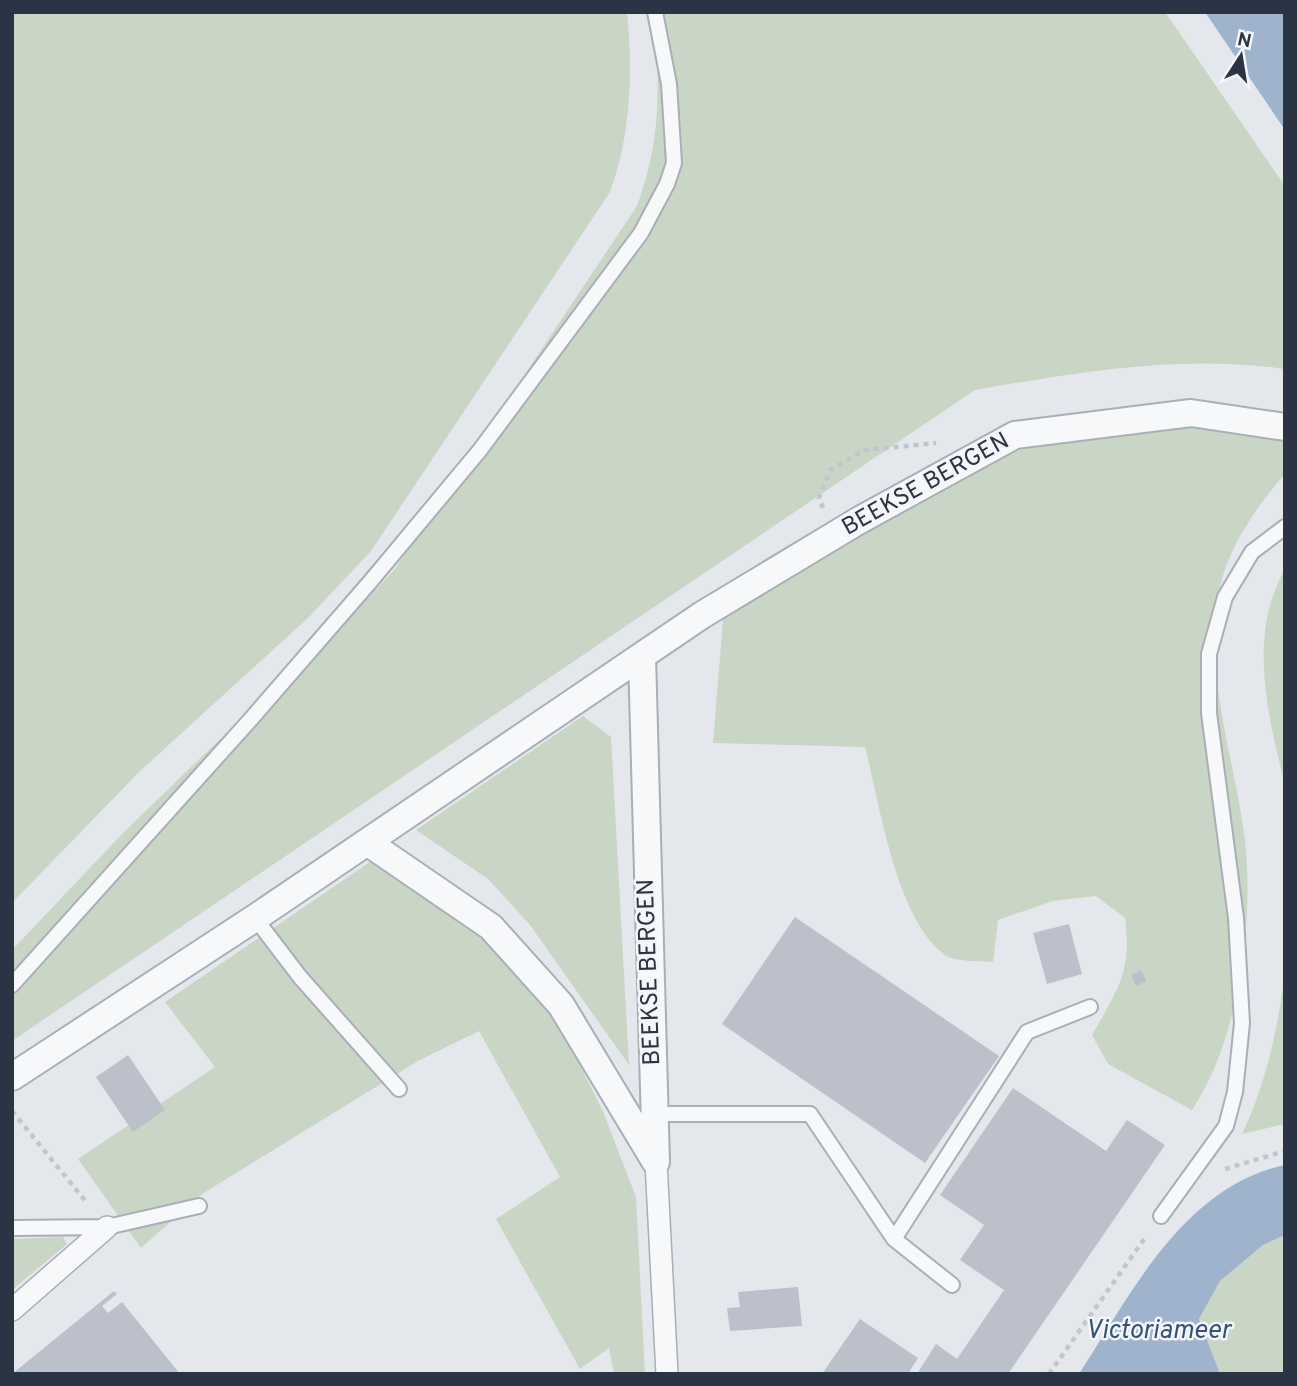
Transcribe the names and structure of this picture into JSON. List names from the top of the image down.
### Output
{
  "streets": {
    "street": ["BEEKSE BERGEN"]
  },
  "water": ["Victoriameer"],
  "north": "top"
}
